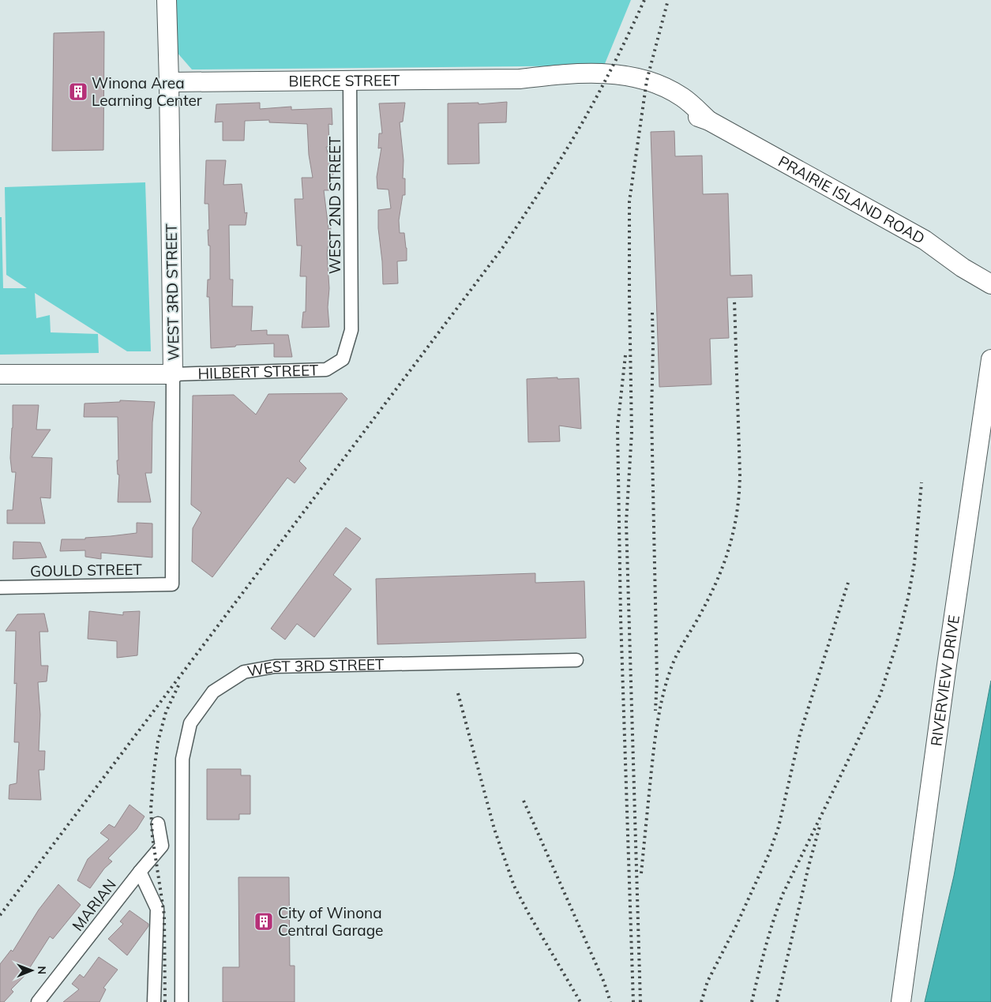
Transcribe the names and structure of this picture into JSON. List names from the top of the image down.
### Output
{
  "streets": {
    "street": [
      "BIERCE STREET",
      "PRAIRIE ISLAND ROAD",
      "WEST 2ND STREET",
      "WEST 3RD STREET",
      "HILBERT STREET",
      "GOULD STREET",
      "RIVERVIEW DRIVE",
      "MARIAN"
    ]
  },
  "crossings": [
    ["BIERCE STREET", "PRAIRIE ISLAND ROAD"],
    ["BIERCE STREET", "WEST 2ND STREET"],
    ["BIERCE STREET", "WEST 3RD STREET"],
    ["WEST 2ND STREET", "HILBERT STREET"],
    ["WEST 3RD STREET", "HILBERT STREET"],
    ["WEST 3RD STREET", "GOULD STREET"]
  ],
  "places": {
    "building": ["Winona Area Learning Center", "City of Winona Central Garage"]
  },
  "north": "right"
}
